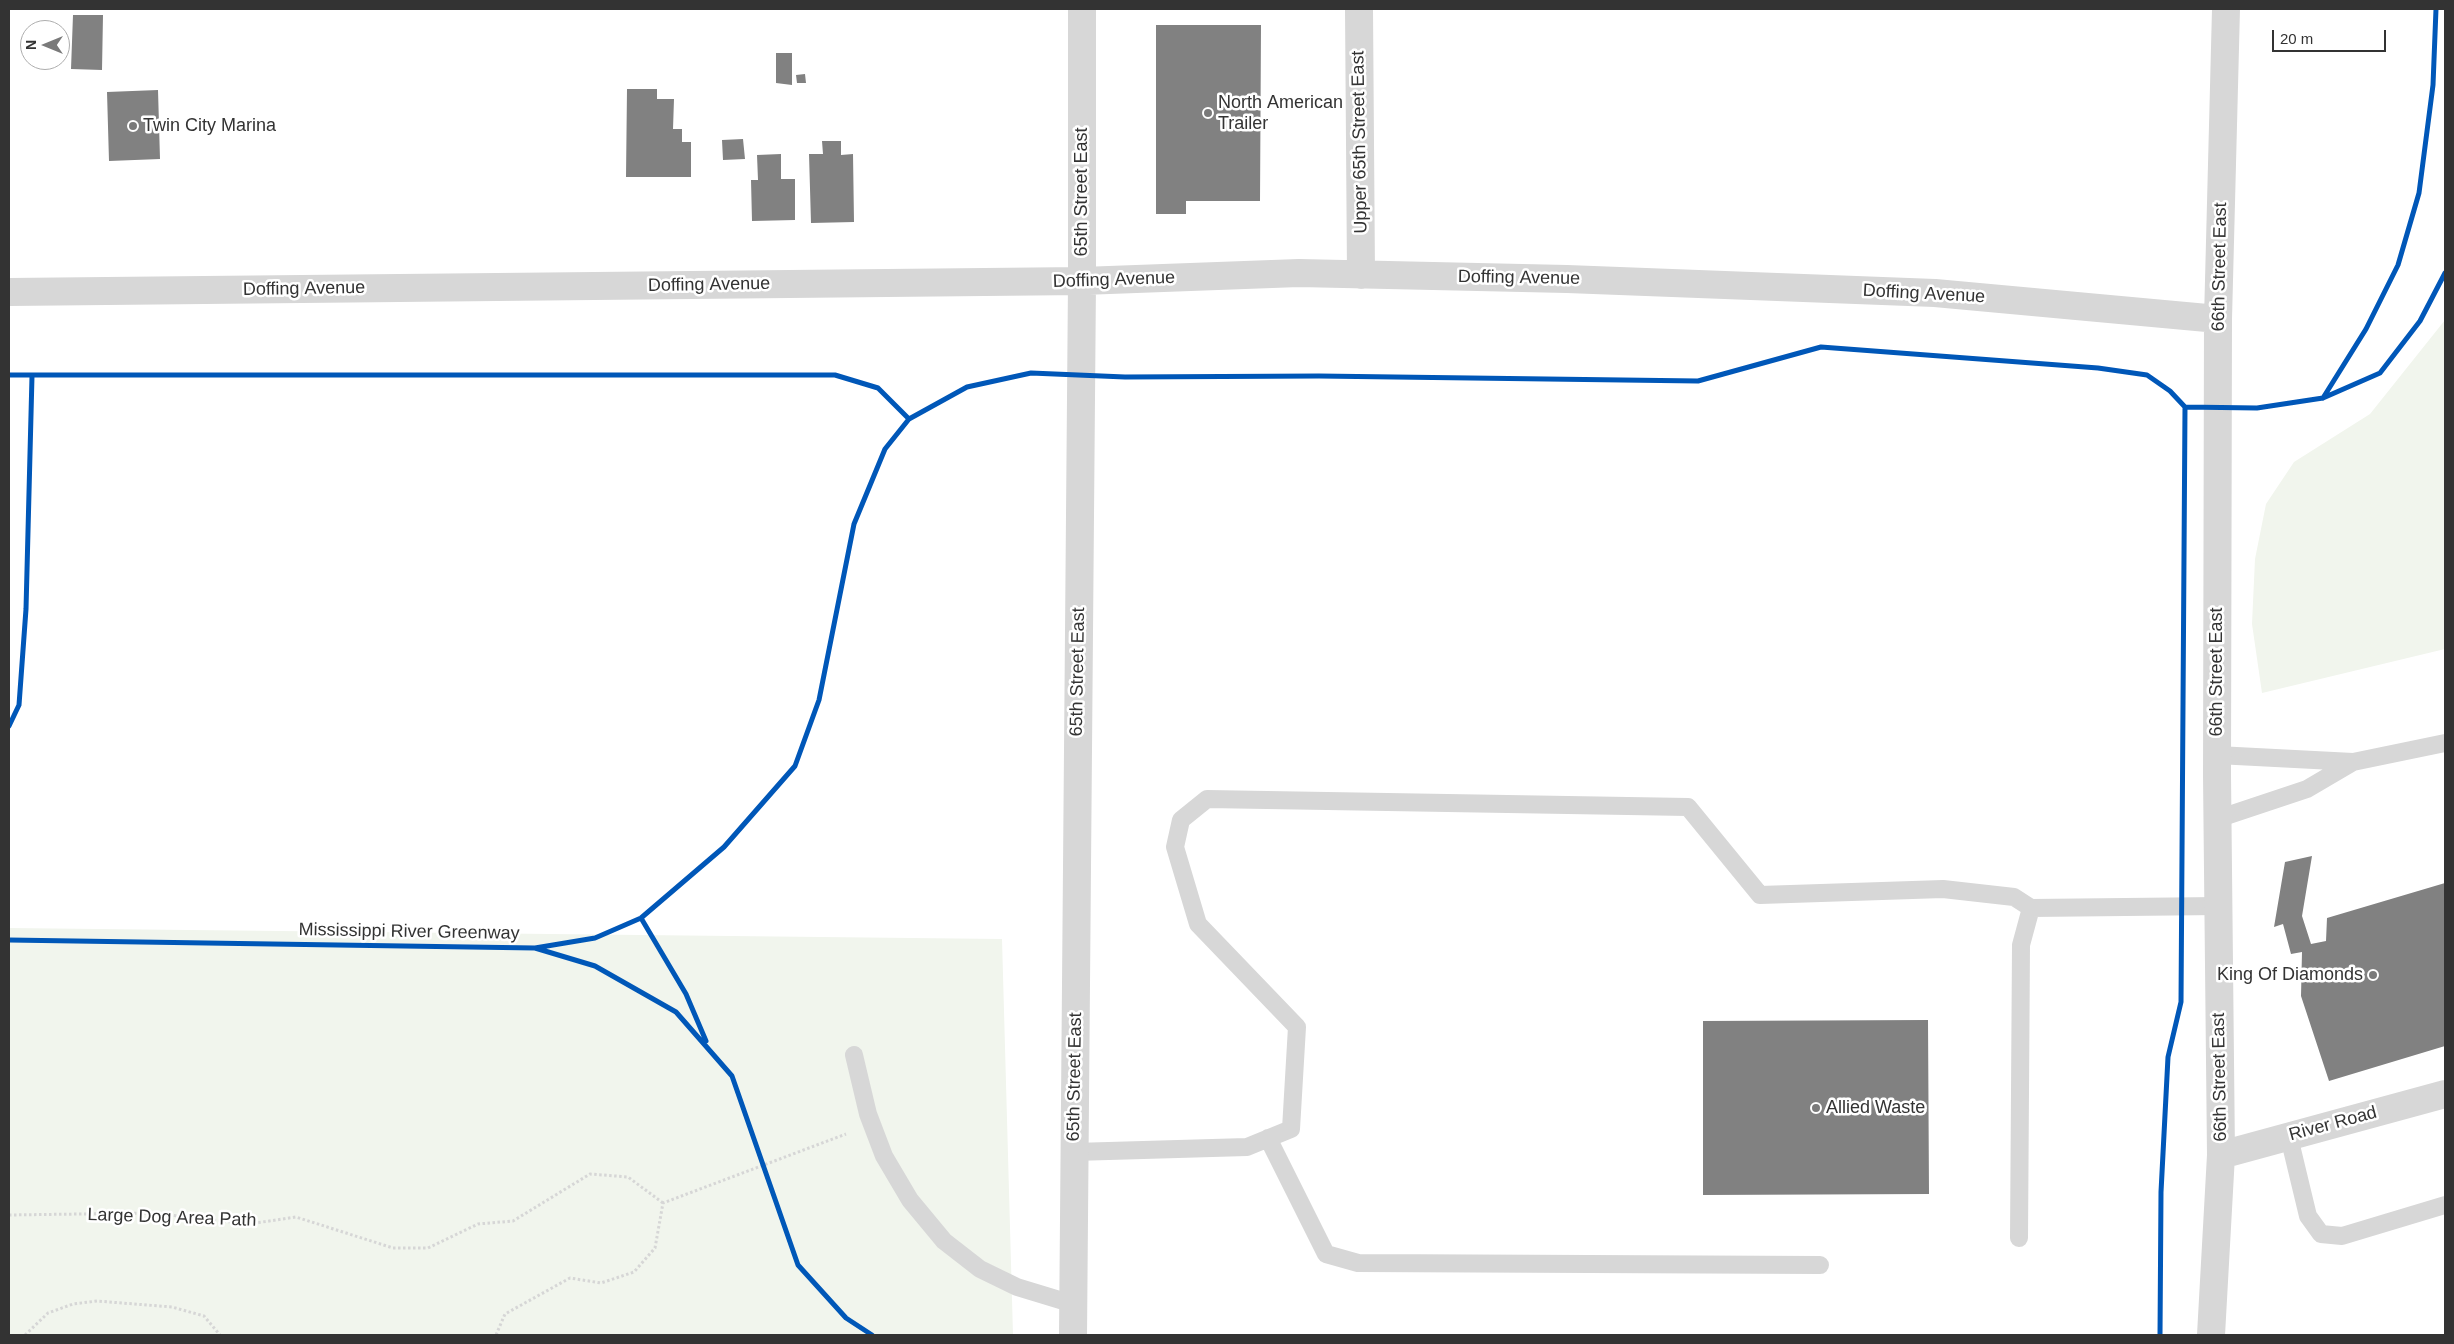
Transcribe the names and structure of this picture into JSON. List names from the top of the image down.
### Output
{
  "streets": {
    "street": [
      "Upper 65th Street East",
      "65th Street East",
      "66th Street East",
      "Doffing Avenue",
      "River Road"
    ],
    "path": ["Large Dog Area Path"],
    "cycle path": ["Mississippi River Greenway"]
  },
  "crossings": [
    ["Upper 65th Street East", "Doffing Avenue"],
    ["65th Street East", "Doffing Avenue"],
    ["66th Street East", "Doffing Avenue"],
    ["66th Street East", "River Road"]
  ],
  "places": [
    "North American Trailer",
    "Twin City Marina",
    "King Of Diamonds",
    "Allied Waste"
  ],
  "scale_bar": "20 m",
  "north": "left"
}
